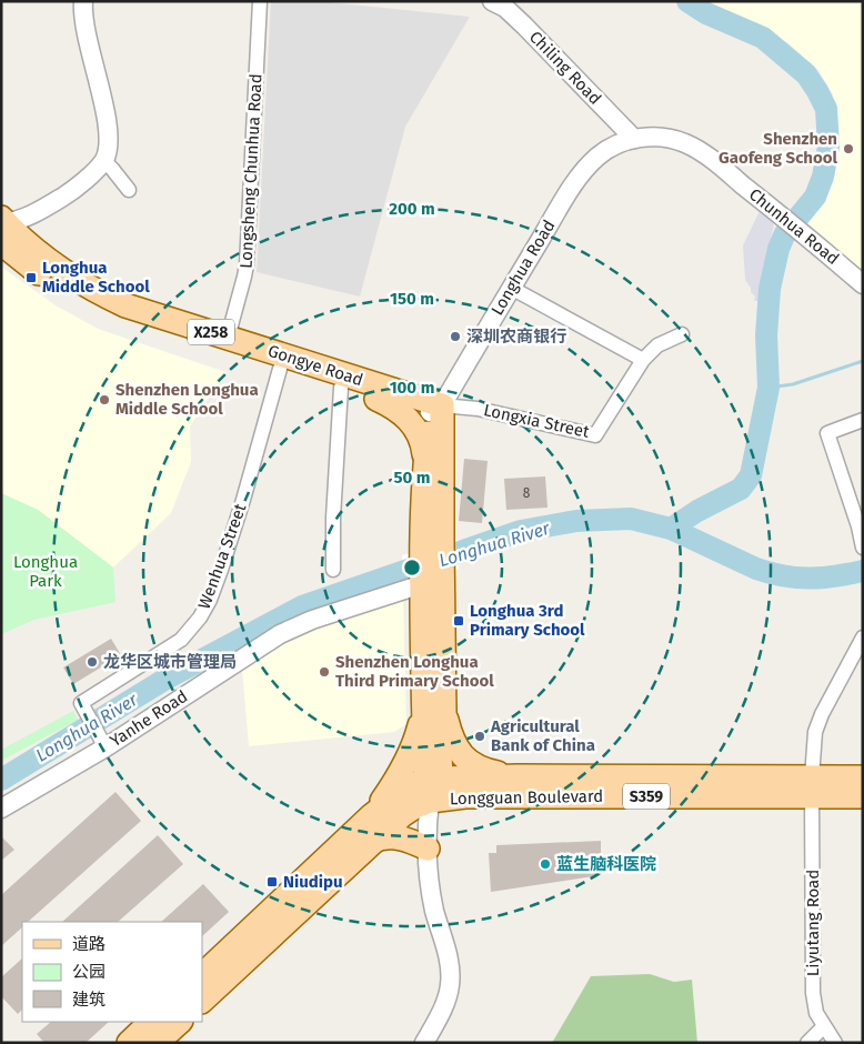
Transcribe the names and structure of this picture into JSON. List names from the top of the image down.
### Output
{
  "streets": {
    "main road": [
      "X258",
      "Gongye Road",
      "S359",
      "Longguan Boulevard"
    ],
    "street": [
      "Chiling Road",
      "Longsheng Chunhua Road",
      "Chunhua Road",
      "Longhua Road",
      "Longxia Street",
      "Wenhua Street",
      "Yanhe Road",
      "Liyutang Road"
    ]
  },
  "crossings": [
    ["Chiling Road", "Chunhua Road"],
    ["Chiling Road", "Longhua Road"],
    ["Longsheng Chunhua Road", "Gongye Road"],
    ["Chunhua Road", "Longhua Road"],
    ["Longhua Road", "Gongye Road"],
    ["Longhua Road", "Longxia Street"],
    ["Gongye Road", "Longxia Street"],
    ["Gongye Road", "Wenhua Street"],
    ["Wenhua Street", "Yanhe Road"],
    ["Longguan Boulevard", "Liyutang Road"]
  ],
  "water": ["Longhua River"],
  "parks": ["Longhua Park"],
  "places": {
    "other": [
      "Shenzhen Gaofeng School",
      "深圳农商银行",
      "Shenzhen Longhua Middle School",
      "龙华区城市管理局",
      "Shenzhen Longhua Third Primary School",
      "Agricultural Bank of China",
      "蓝生脑科医院"
    ],
    "transit": ["Longhua Middle School", "Longhua 3rd Primary School", "Niudipu"]
  },
  "house_numbers": ["8"],
  "legend": ["道路", "公园", "建筑"],
  "rings": [
    "200 m",
    "150 m",
    "100 m",
    "50 m"
  ]
}
